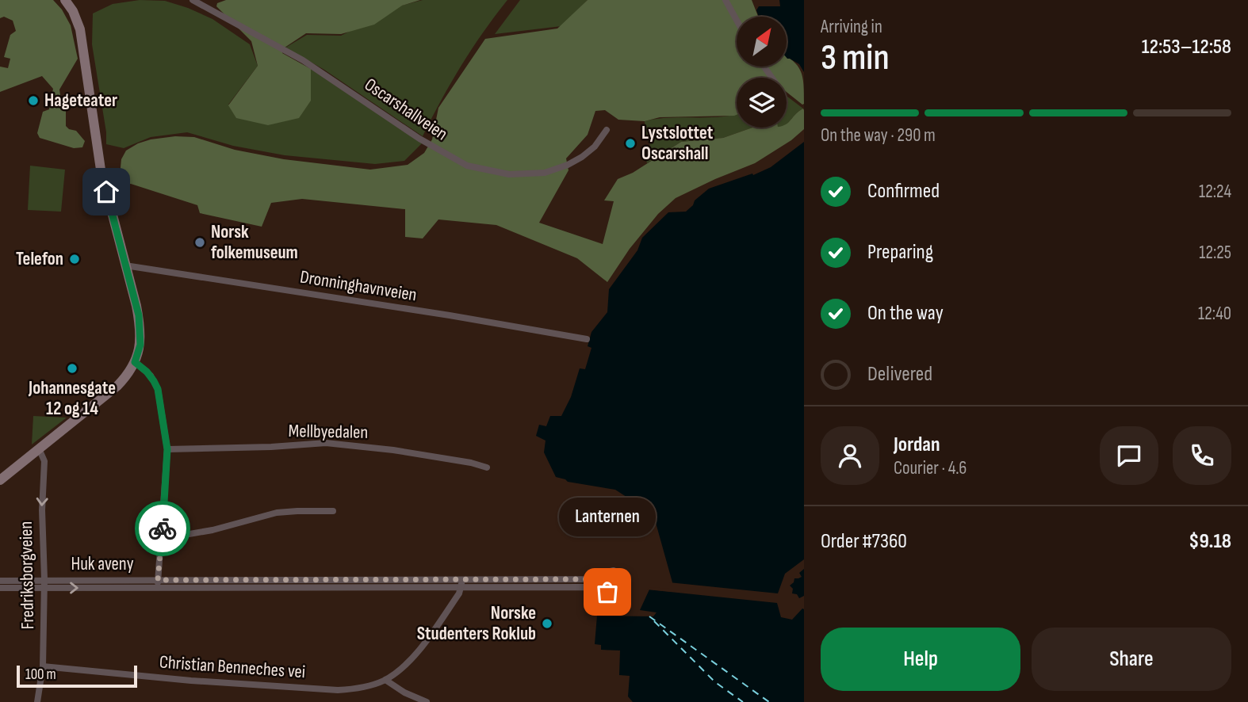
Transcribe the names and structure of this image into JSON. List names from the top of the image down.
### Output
{
  "streets": {
    "street": [
      "Oscarshallveien",
      "Dronninghavnveien",
      "Mellbyedalen",
      "Huk aveny",
      "Fredriksborgveien",
      "Christian Benneches vei"
    ]
  },
  "crossings": [
    ["Huk aveny", "Fredriksborgveien"],
    ["Huk aveny", "Christian Benneches vei"],
    ["Fredriksborgveien", "Christian Benneches vei"]
  ],
  "one_way": ["Fredriksborgveien"],
  "places": [
    "Hageteater",
    "Lystslottet Oscarshall",
    "Norsk folkemuseum",
    "Telefon",
    "Johannesgate 12 og 14",
    "Lanternen",
    "Norske Studenters Roklub"
  ],
  "scale_bar": "100 m",
  "north": "top right",
  "page": {
    "heading": ["3 min", "Arriving in", "12:53–12:58"],
    "panel": [
      "Jordan",
      "Courier · 4.6",
      "Order #7360",
      "$9.18"
    ],
    "bar": "On the way · 290 m",
    "list": [
      ["Confirmed", "12:24"],
      ["Preparing", "12:25"],
      ["On the way", "12:40"],
      "Delivered"
    ],
    "bubble": "Lanternen",
    "buttons": ["Help", "Share"],
    "scale": "100 m"
  }
}
